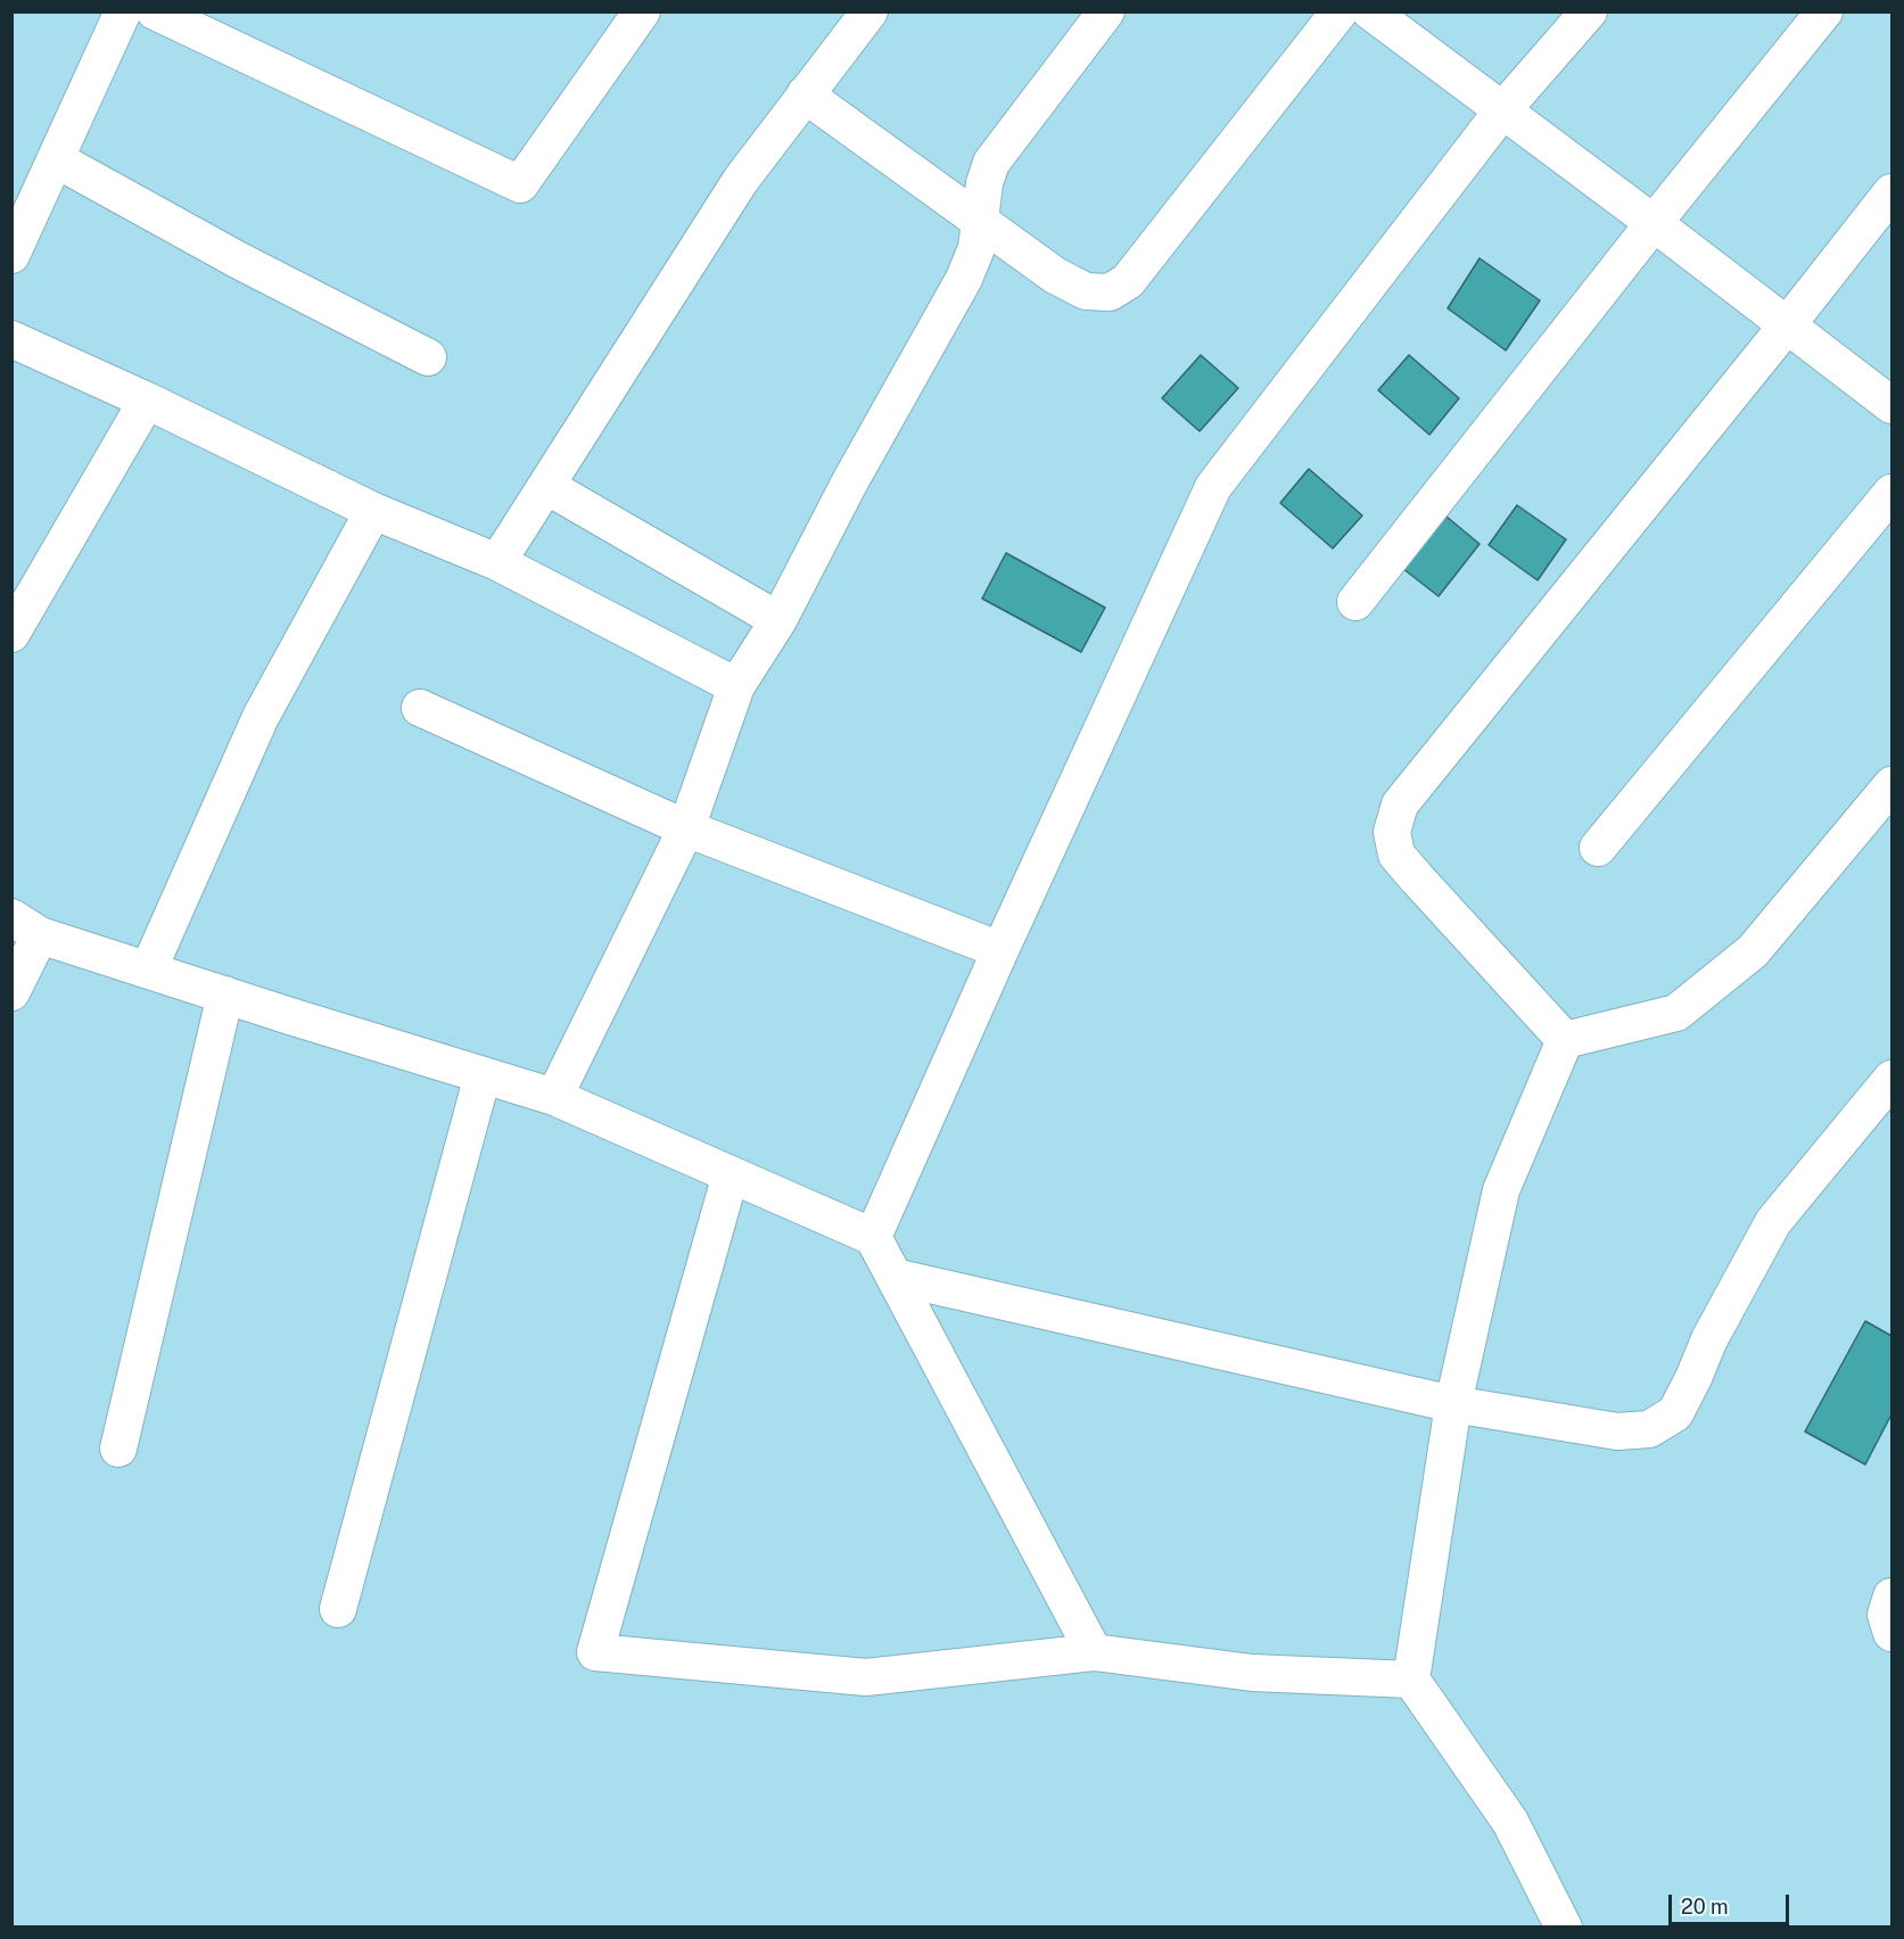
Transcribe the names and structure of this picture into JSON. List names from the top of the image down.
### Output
{
  "scale_bar": "20 m"
}
